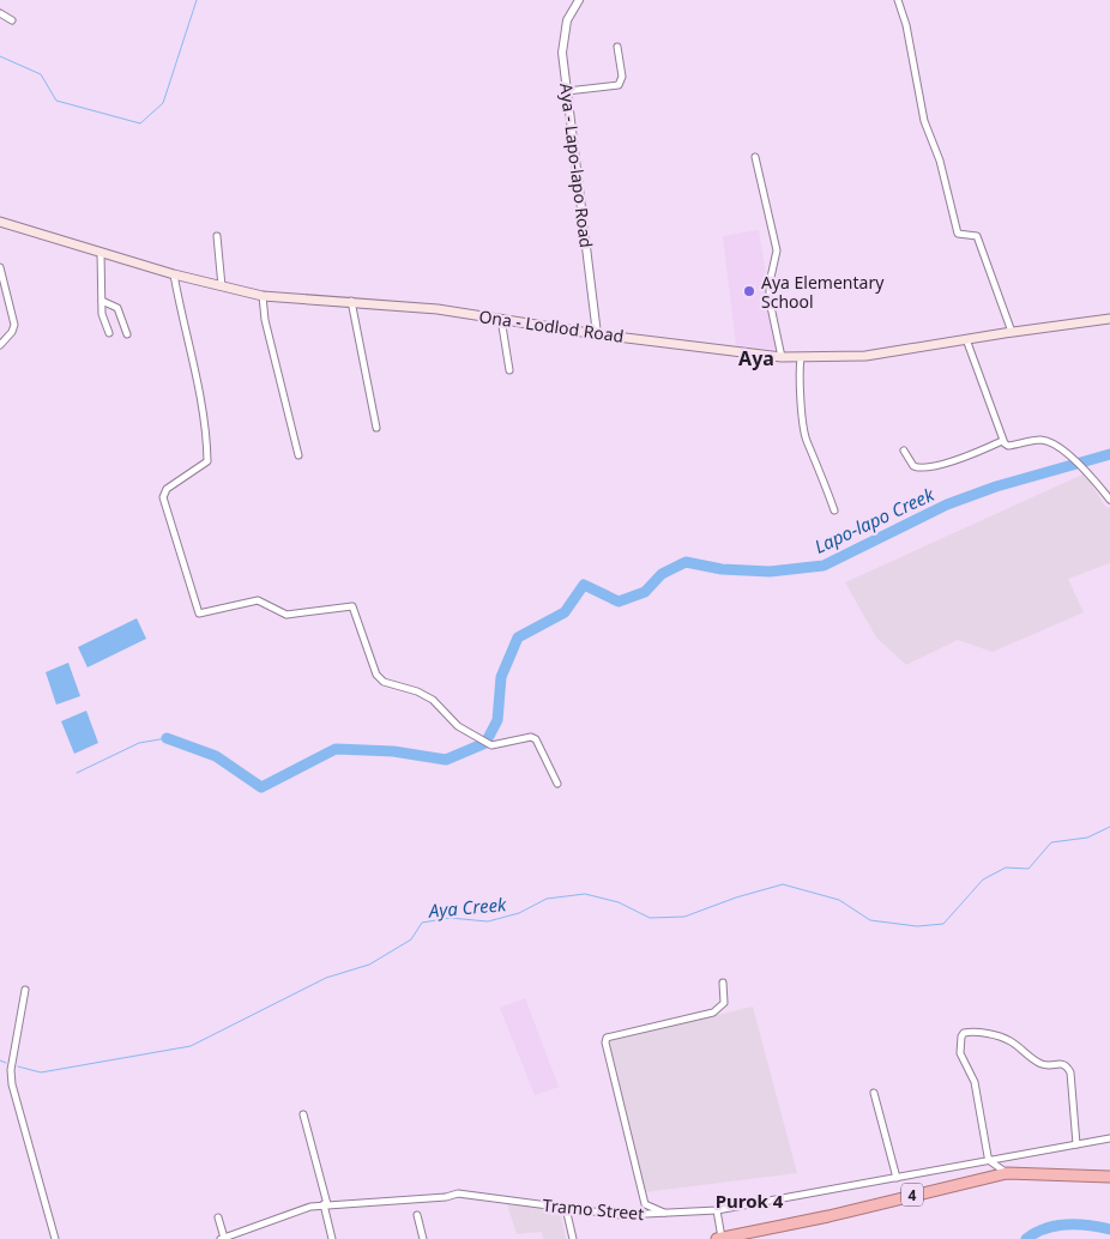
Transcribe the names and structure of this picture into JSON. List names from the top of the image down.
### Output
{
  "streets": {
    "highway": ["4"],
    "main road": ["Ona - Lodlod Road"],
    "street": ["Aya - Lapo-lapo Road", "Tramo Street"]
  },
  "crossings": [
    ["Aya - Lapo-lapo Road", "Ona - Lodlod Road"]
  ],
  "districts": ["Aya", "Purok 4"],
  "water": ["Lapo-lapo Creek", "Aya Creek"],
  "places": ["Aya Elementary School"]
}
